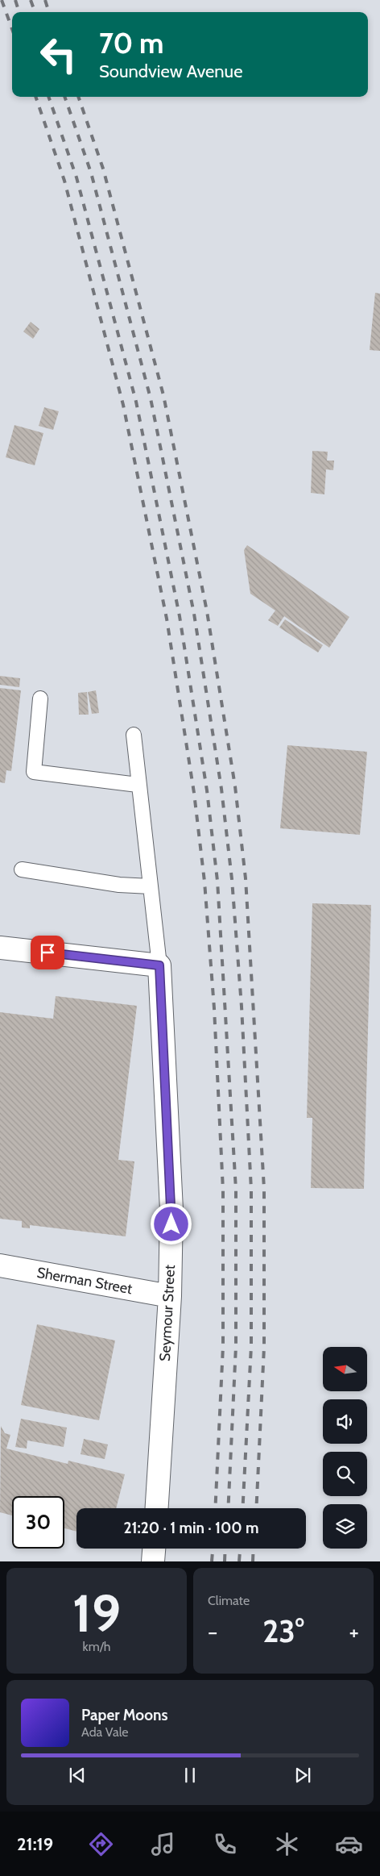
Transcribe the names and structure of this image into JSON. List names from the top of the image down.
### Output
{
  "streets": {
    "street": ["Sherman Street", "Seymour Street"]
  },
  "crossings": [
    ["Sherman Street", "Seymour Street"]
  ],
  "north": "left",
  "page": {
    "turn": ["70 m", "Soundview Avenue"],
    "limit": "30",
    "trip": "21:20 · 1 min · 100 m",
    "tile": [
      ["19", "km/h"],
      "Climate"
    ],
    "heat": ["−", "23°", "+"],
    "song": ["Paper Moons", "Ada Vale"],
    "tabs": "21:19"
  }
}
